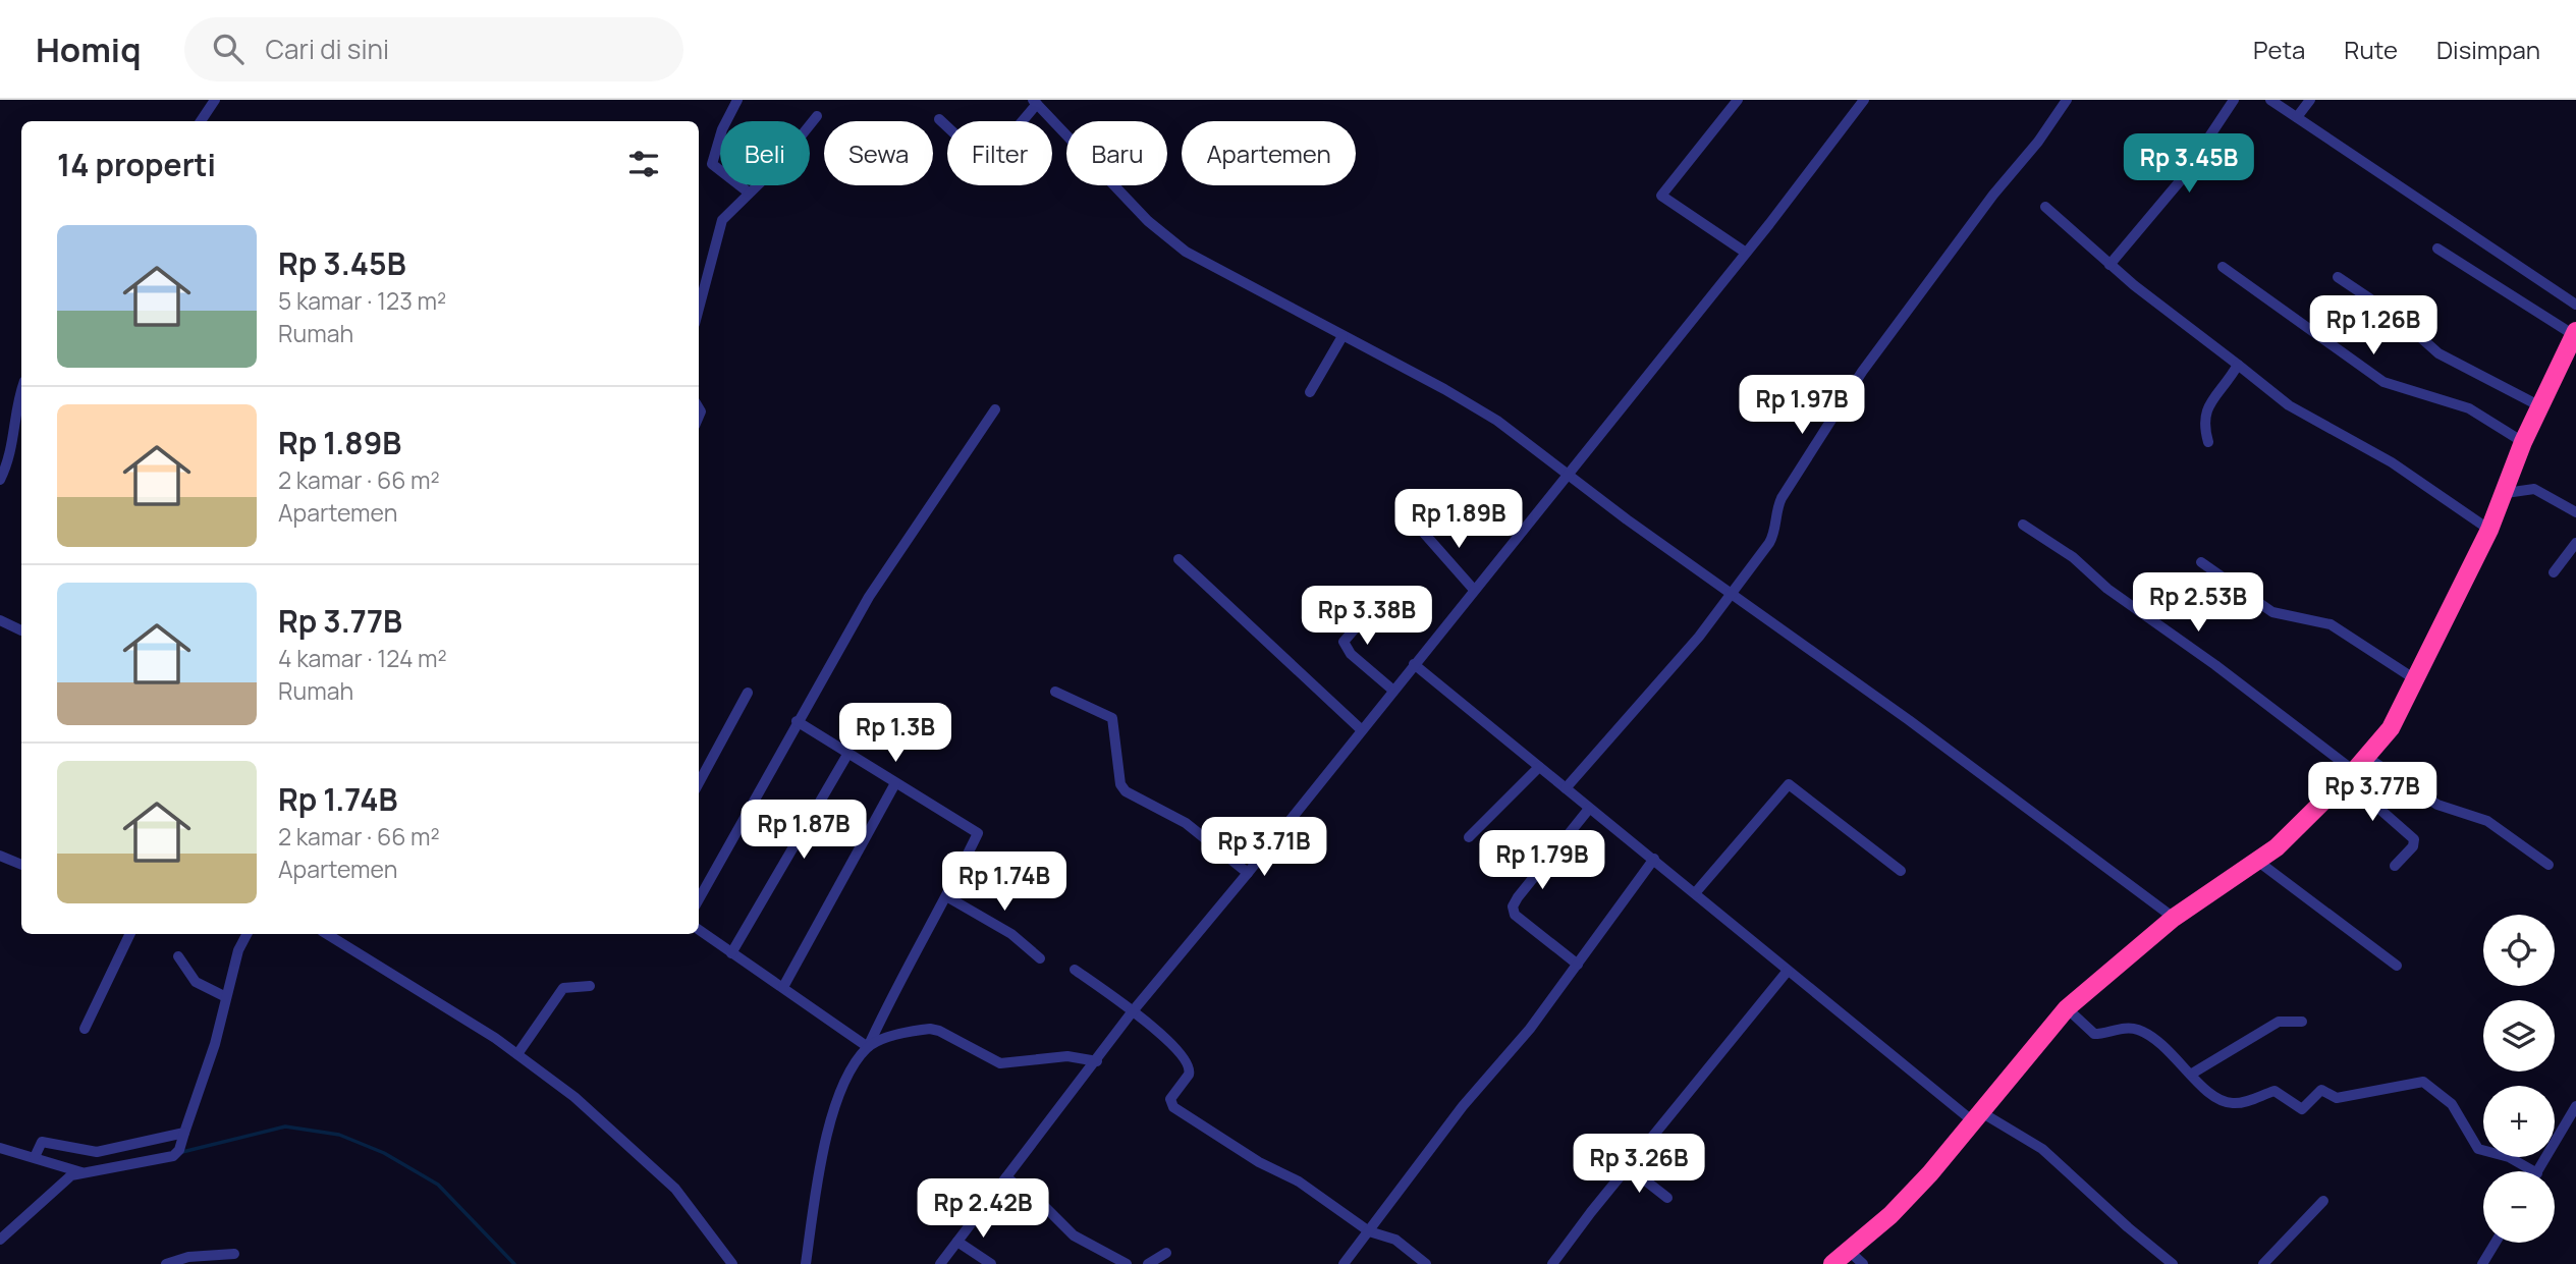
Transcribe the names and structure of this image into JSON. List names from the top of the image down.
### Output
{
  "page": {
    "header": "Homiq",
    "search": "Cari di sini",
    "nav": ["Peta", "Rute", "Disimpan"],
    "chip": [
      "Beli",
      "Sewa",
      "Filter",
      "Baru",
      "Apartemen"
    ],
    "heading": "14 properti",
    "price": [
      "Rp 3.45B",
      "Rp 1.26B",
      "Rp 1.97B",
      "Rp 1.89B",
      "Rp 2.53B",
      "Rp 3.38B",
      "Rp 1.3B",
      "Rp 3.77B",
      "Rp 1.87B",
      "Rp 3.71B",
      "Rp 1.79B",
      "Rp 1.74B",
      "Rp 3.26B",
      "Rp 2.42B"
    ],
    "list": [
      {
        "name": "Rp 3.45B",
        "note": "5 kamar · 123 m² · Rumah"
      },
      {
        "name": "Rp 1.89B",
        "note": "2 kamar · 66 m² · Apartemen"
      },
      {
        "name": "Rp 3.77B",
        "note": "4 kamar · 124 m² · Rumah"
      },
      {
        "name": "Rp 1.74B",
        "note": "2 kamar · 66 m² · Apartemen"
      }
    ],
    "map_buttons": ["+", "−"]
  }
}
